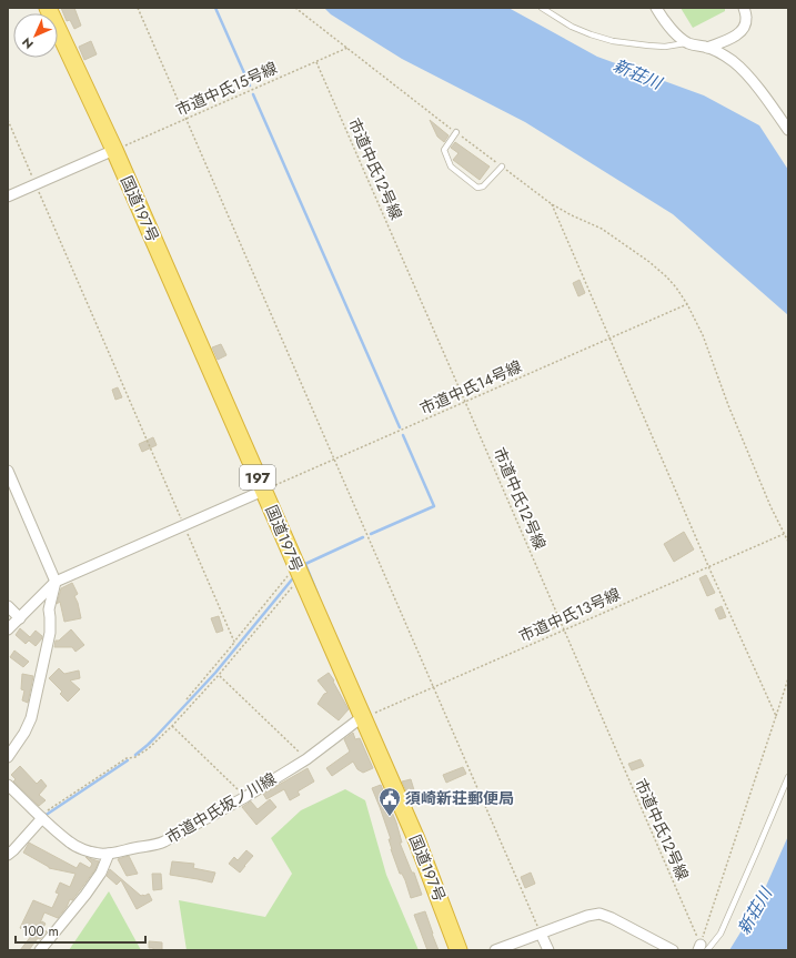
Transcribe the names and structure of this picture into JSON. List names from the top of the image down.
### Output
{
  "streets": {
    "highway": ["国道197号", "197"],
    "street": ["市道中氏坂ノ川線"],
    "path": [
      "市道中氏15号線",
      "市道中氏12号線",
      "市道中氏14号線",
      "市道中氏13号線"
    ]
  },
  "crossings": [
    ["市道中氏15号線", "市道中氏12号線"],
    ["市道中氏15号線", "国道197号"],
    ["市道中氏12号線", "市道中氏14号線"],
    ["市道中氏12号線", "市道中氏13号線"],
    ["国道197号", "市道中氏14号線"],
    ["国道197号", "市道中氏13号線"],
    ["国道197号", "市道中氏坂ノ川線"],
    ["市道中氏13号線", "市道中氏坂ノ川線"]
  ],
  "water": ["新荘川"],
  "places": {
    "public building": ["須崎新荘郵便局"]
  },
  "scale_bar": "100 m",
  "north": "bottom left"
}
